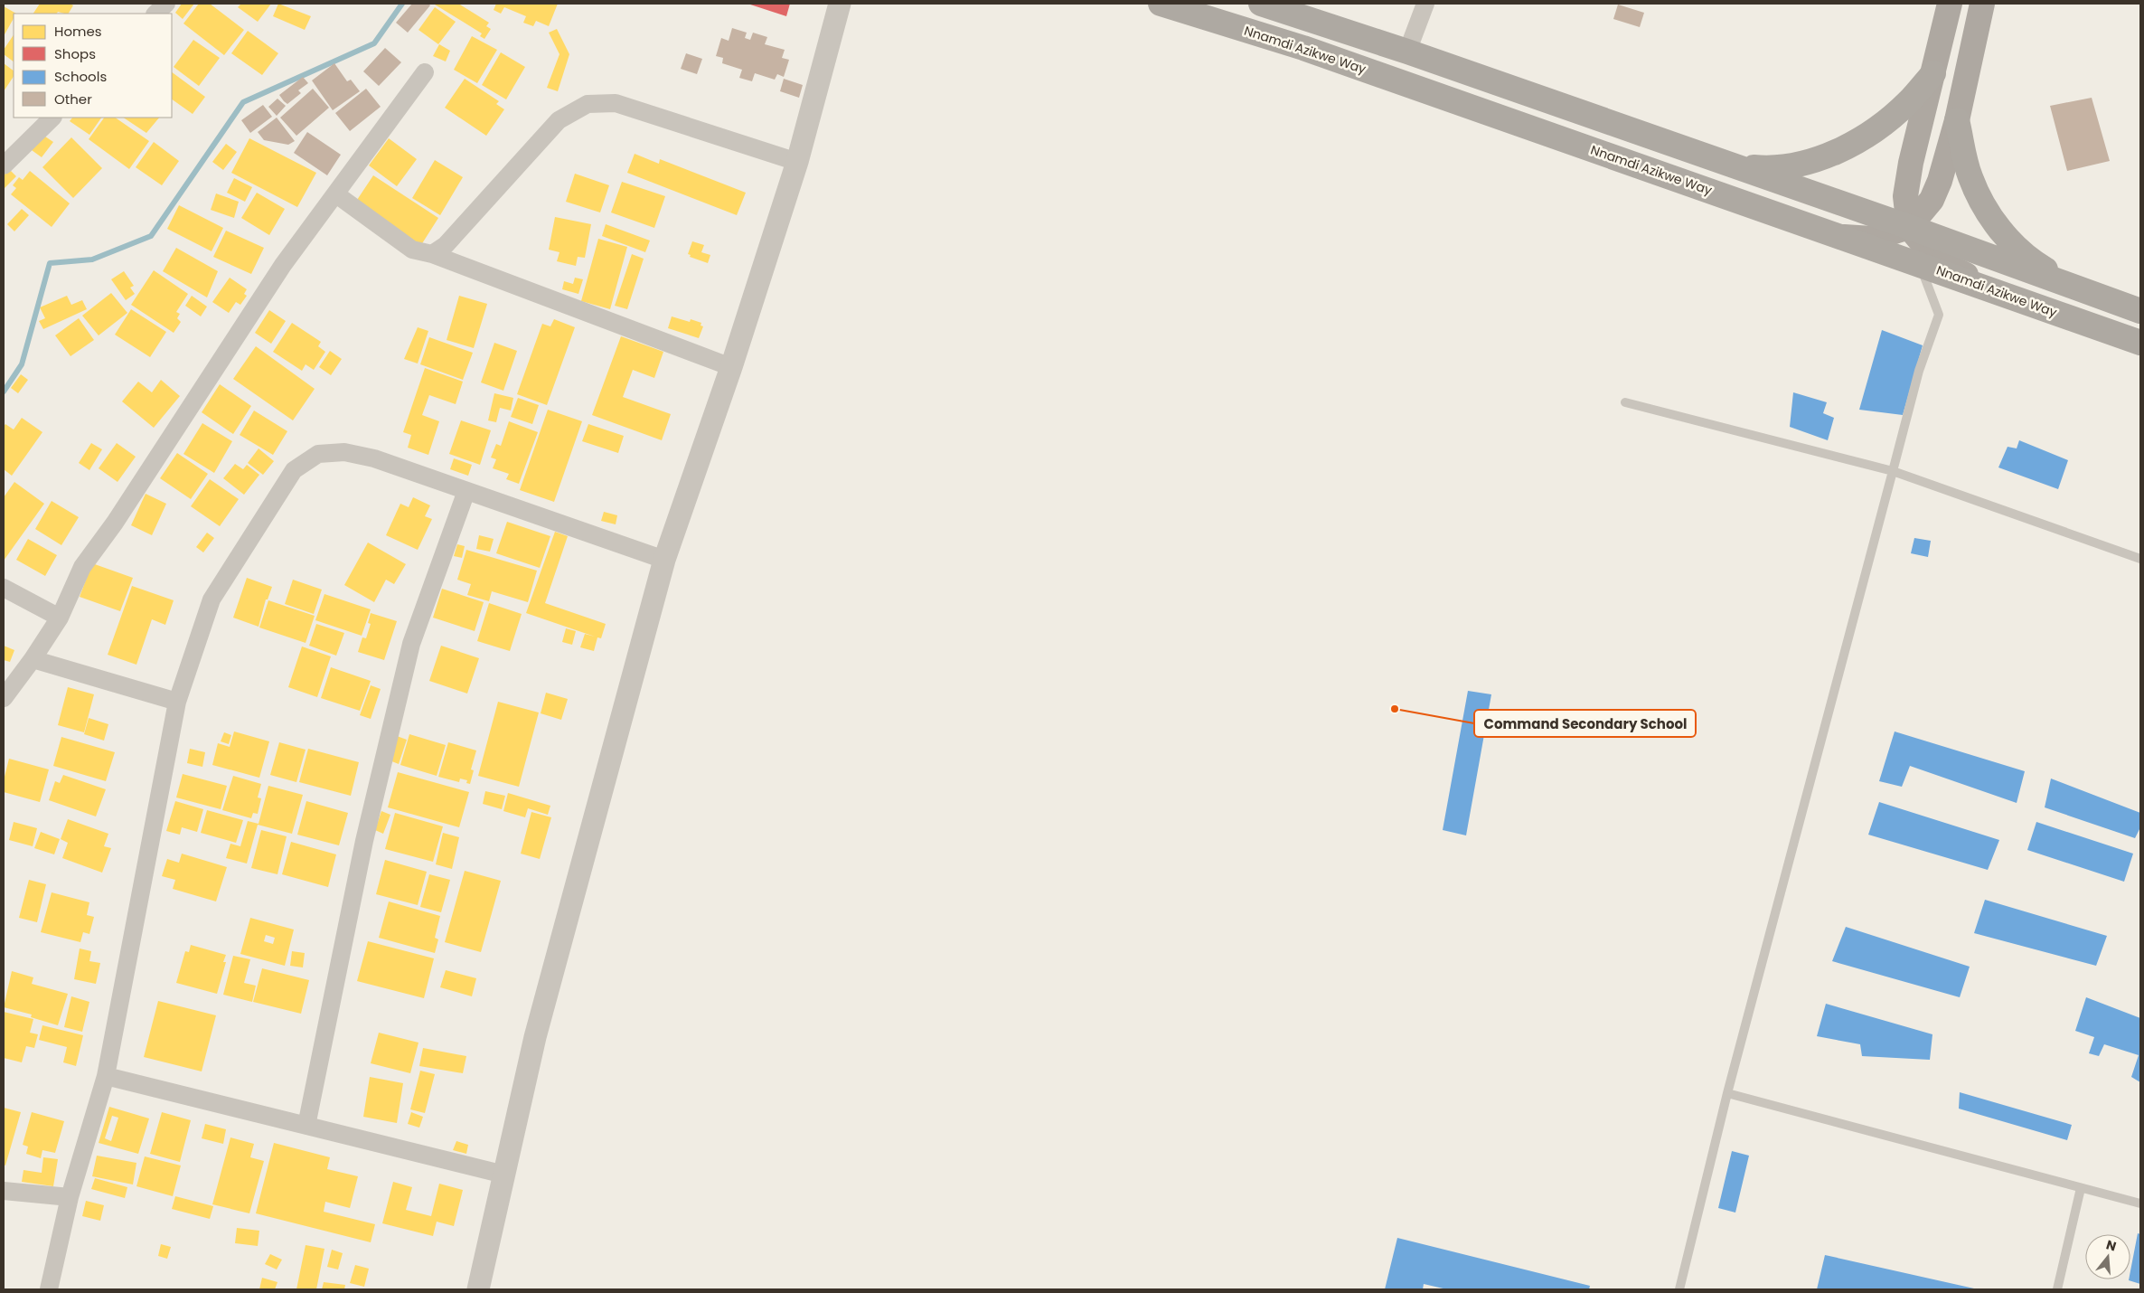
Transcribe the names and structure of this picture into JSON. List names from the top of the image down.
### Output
{
  "streets": {
    "highway": ["Nnamdi Azikwe Way"]
  },
  "places": ["Command Secondary School"],
  "legend": [
    "Homes",
    "Shops",
    "Schools",
    "Other"
  ],
  "north": "top"
}
